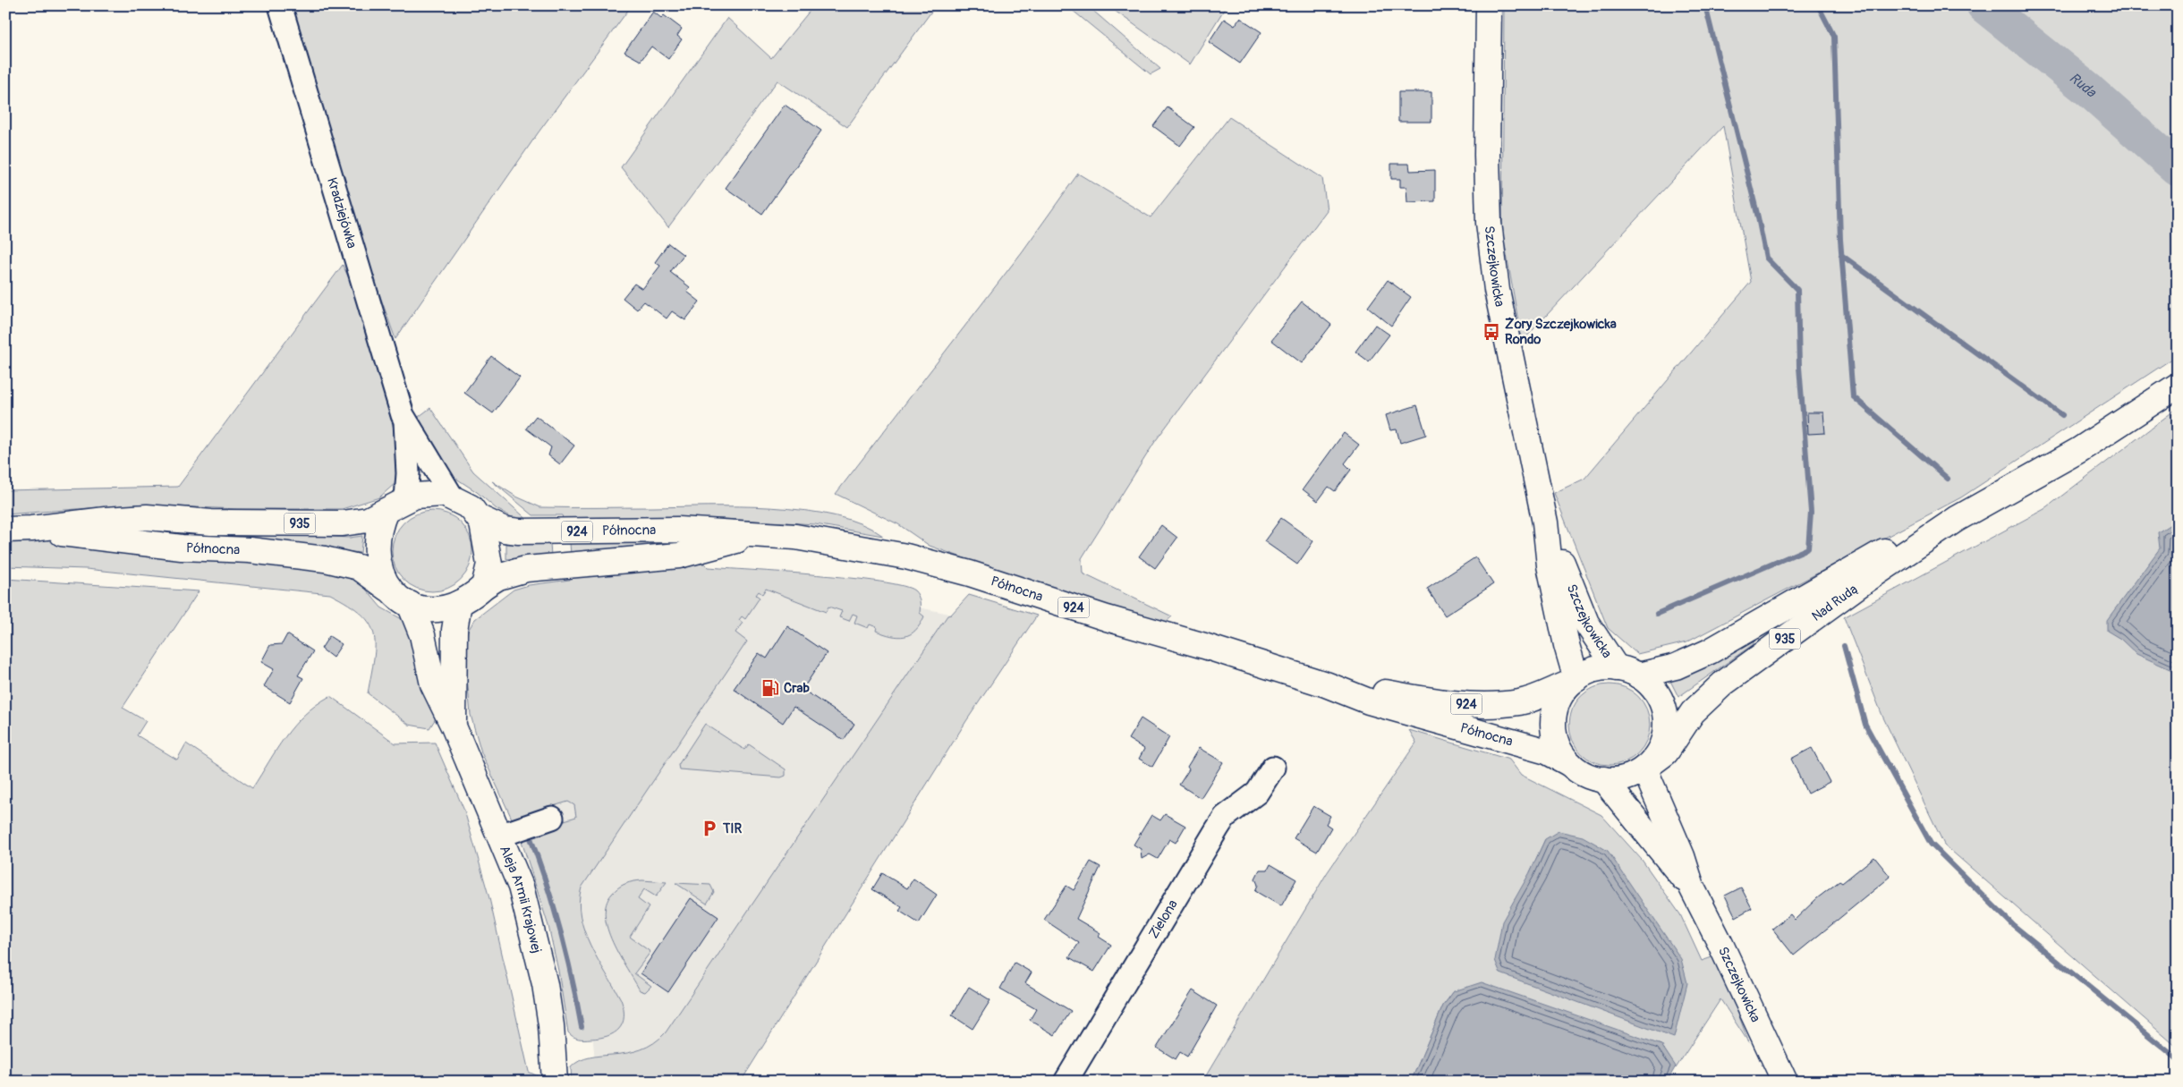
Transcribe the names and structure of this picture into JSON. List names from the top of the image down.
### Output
{
  "streets": {
    "main road": [
      "Szczejkowicka",
      "935",
      "Północna",
      "924",
      "Nad Rudą",
      "Aleja Armii Krajowej"
    ],
    "street": ["Kradziejówka", "Zielona"]
  },
  "crossings": [
    ["Kradziejówka", "Północna"],
    ["Kradziejówka", "924"],
    ["Kradziejówka", "Aleja Armii Krajowej"],
    ["Szczejkowicka", "Północna"],
    ["Szczejkowicka", "924"],
    ["Szczejkowicka", "Nad Rudą"],
    ["Północna", "924"],
    ["Północna", "Nad Rudą"],
    ["Północna", "Aleja Armii Krajowej"],
    ["924", "Nad Rudą"],
    ["924", "Aleja Armii Krajowej"]
  ],
  "water": ["Ruda"],
  "places": {
    "bus stop": ["Żory Szczejkowicka Rondo"],
    "fuel station": ["Crab"],
    "parking": ["TIR"]
  }
}
